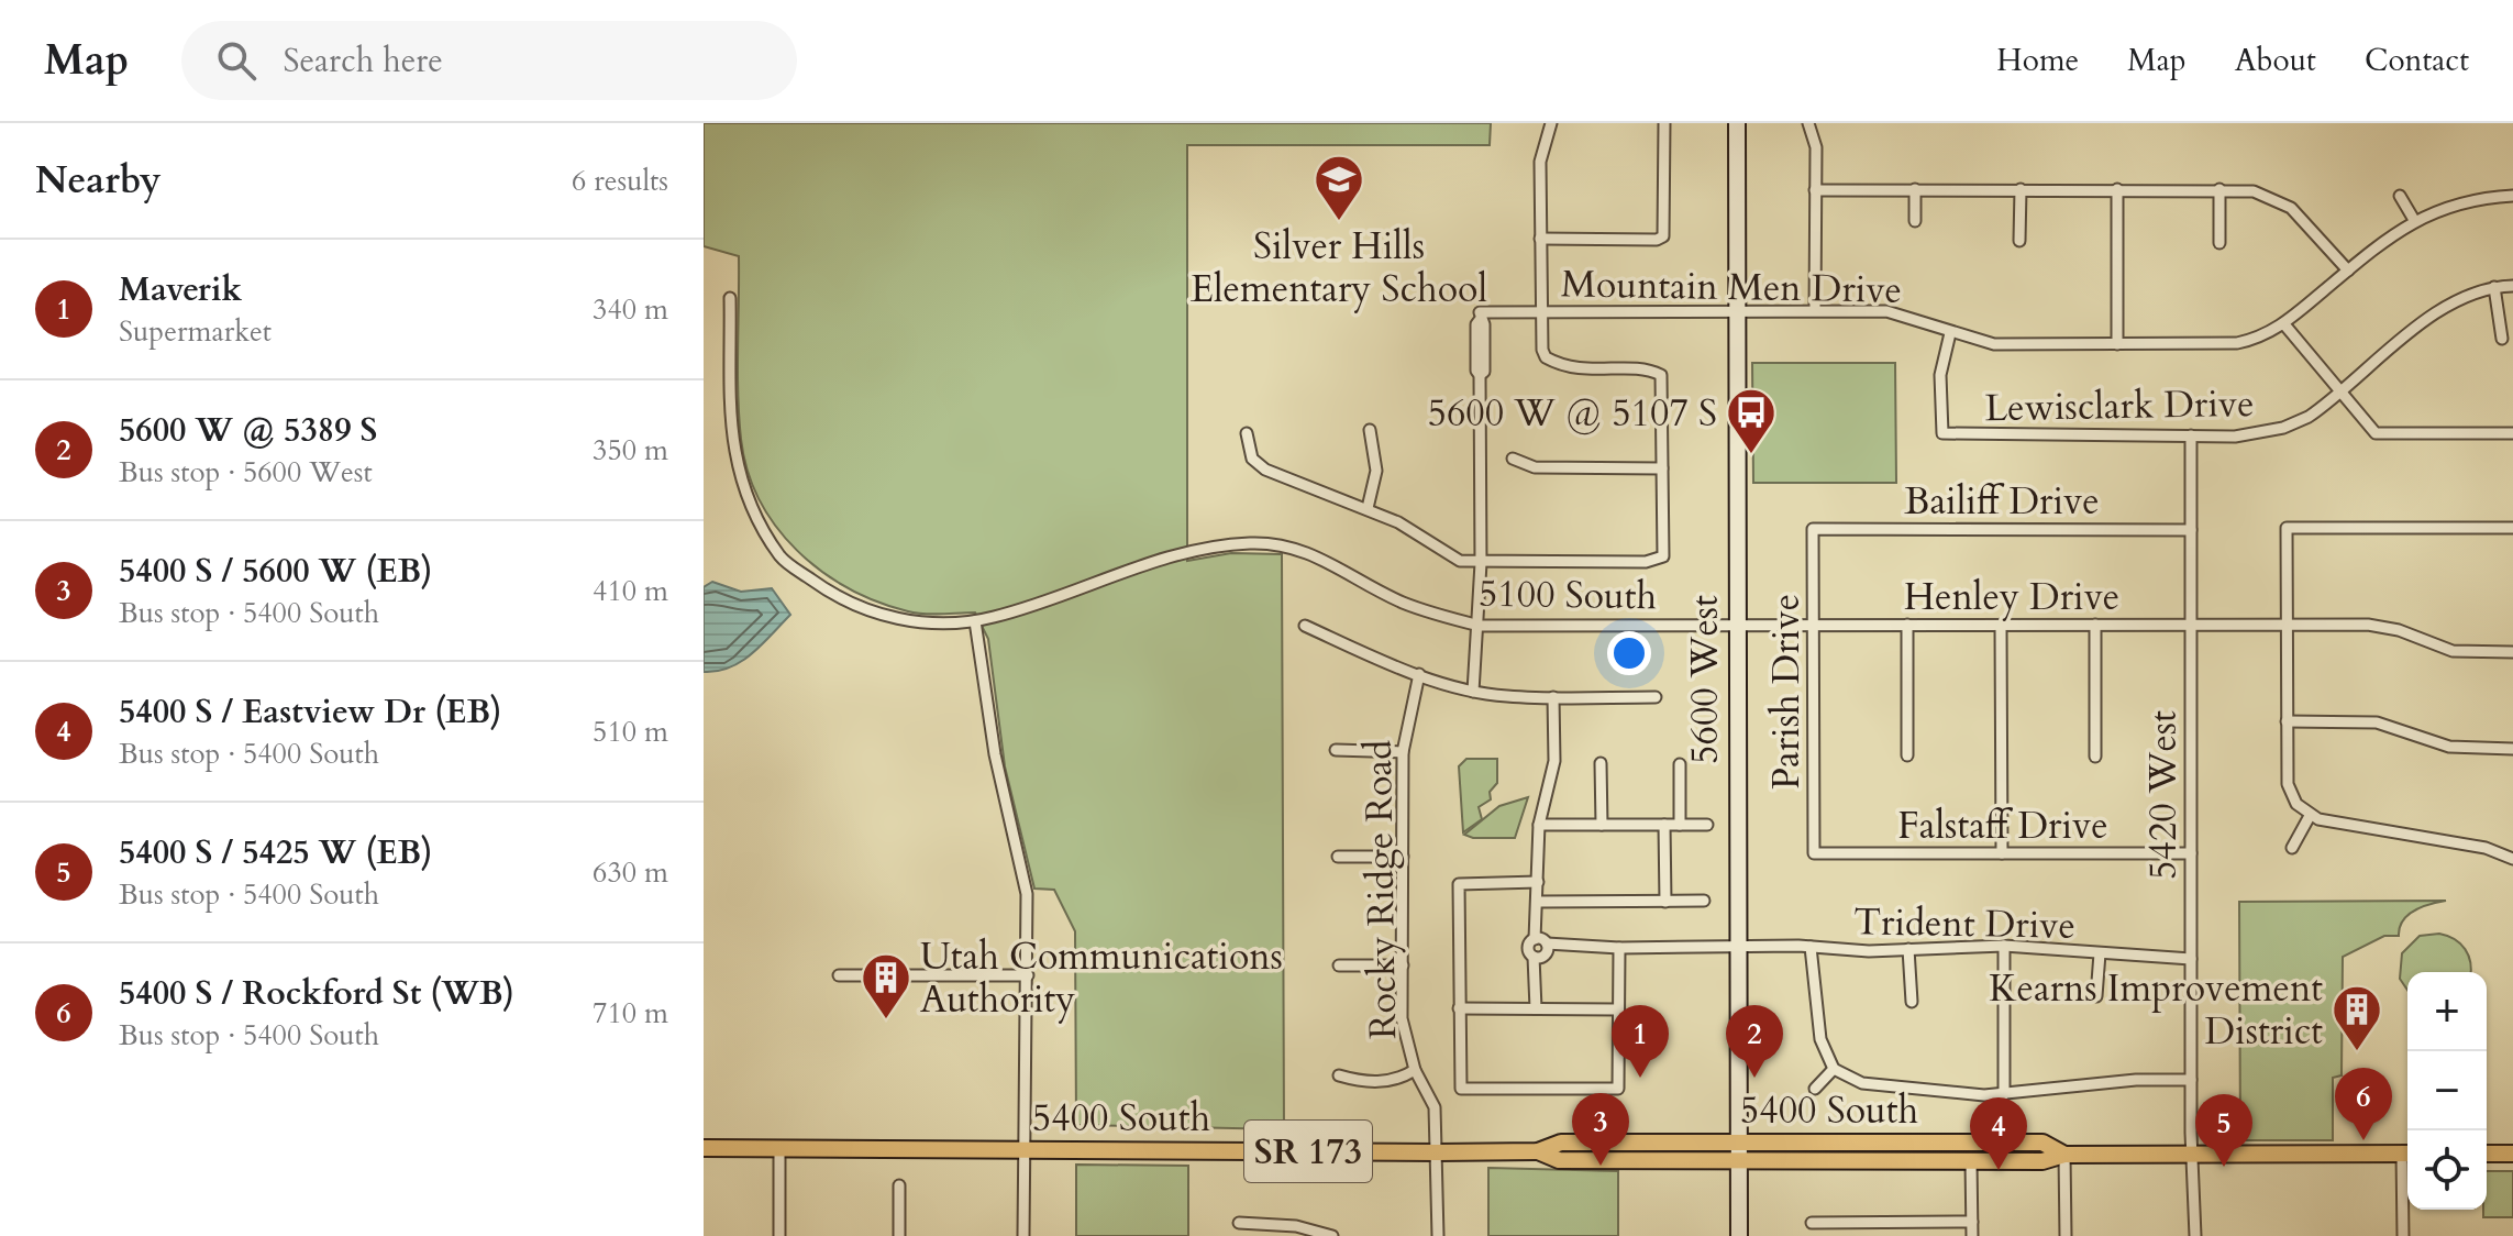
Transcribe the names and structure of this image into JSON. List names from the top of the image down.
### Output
{
  "streets": {
    "main road": ["5600 West", "5400 South", "SR 173"],
    "street": [
      "Mountain Men Drive",
      "Lewisclark Drive",
      "Bailiff Drive",
      "5100 South",
      "Henley Drive",
      "Parish Drive",
      "5420 West",
      "Falstaff Drive",
      "Rocky Ridge Road",
      "Trident Drive"
    ]
  },
  "crossings": [
    ["Mountain Men Drive", "Lewisclark Drive"],
    ["Mountain Men Drive", "5600 West"],
    ["Lewisclark Drive", "5420 West"],
    ["Bailiff Drive", "Parish Drive"],
    ["Bailiff Drive", "5420 West"],
    ["5100 South", "Henley Drive"],
    ["5100 South", "5600 West"],
    ["Henley Drive", "5600 West"],
    ["Henley Drive", "Parish Drive"],
    ["Henley Drive", "5420 West"],
    ["5600 West", "Trident Drive"],
    ["5600 West", "5400 South"],
    ["Parish Drive", "Falstaff Drive"],
    ["5420 West", "Falstaff Drive"],
    ["5420 West", "Trident Drive"],
    ["5420 West", "5400 South"],
    ["Rocky Ridge Road", "5400 South"]
  ],
  "places": {
    "school or university": ["Silver Hills Elementary School"],
    "bus stop": ["5600 W @ 5107 S"],
    "building": ["Utah Communications Authority", "Kearns Improvement District"]
  },
  "page": {
    "header": "Map",
    "search": "Search here",
    "nav": [
      "Home",
      "Map",
      "About",
      "Contact"
    ],
    "heading": ["Nearby", "6 results"],
    "list": [
      {
        "mark": "1",
        "name": "Maverik",
        "note": "Supermarket",
        "value": "340 m"
      },
      {
        "mark": "2",
        "name": "5600 W @ 5389 S",
        "note": "Bus stop · 5600 West",
        "value": "350 m"
      },
      {
        "mark": "3",
        "name": "5400 S / 5600 W (EB)",
        "note": "Bus stop · 5400 South",
        "value": "410 m"
      },
      {
        "mark": "4",
        "name": "5400 S / Eastview Dr (EB)",
        "note": "Bus stop · 5400 South",
        "value": "510 m"
      },
      {
        "mark": "5",
        "name": "5400 S / 5425 W (EB)",
        "note": "Bus stop · 5400 South",
        "value": "630 m"
      },
      {
        "mark": "6",
        "name": "5400 S / Rockford St (WB)",
        "note": "Bus stop · 5400 South",
        "value": "710 m"
      }
    ],
    "map_buttons": ["+", "−"],
    "pins": [
      "1",
      "2",
      "6",
      "3",
      "5",
      "4"
    ]
  }
}
